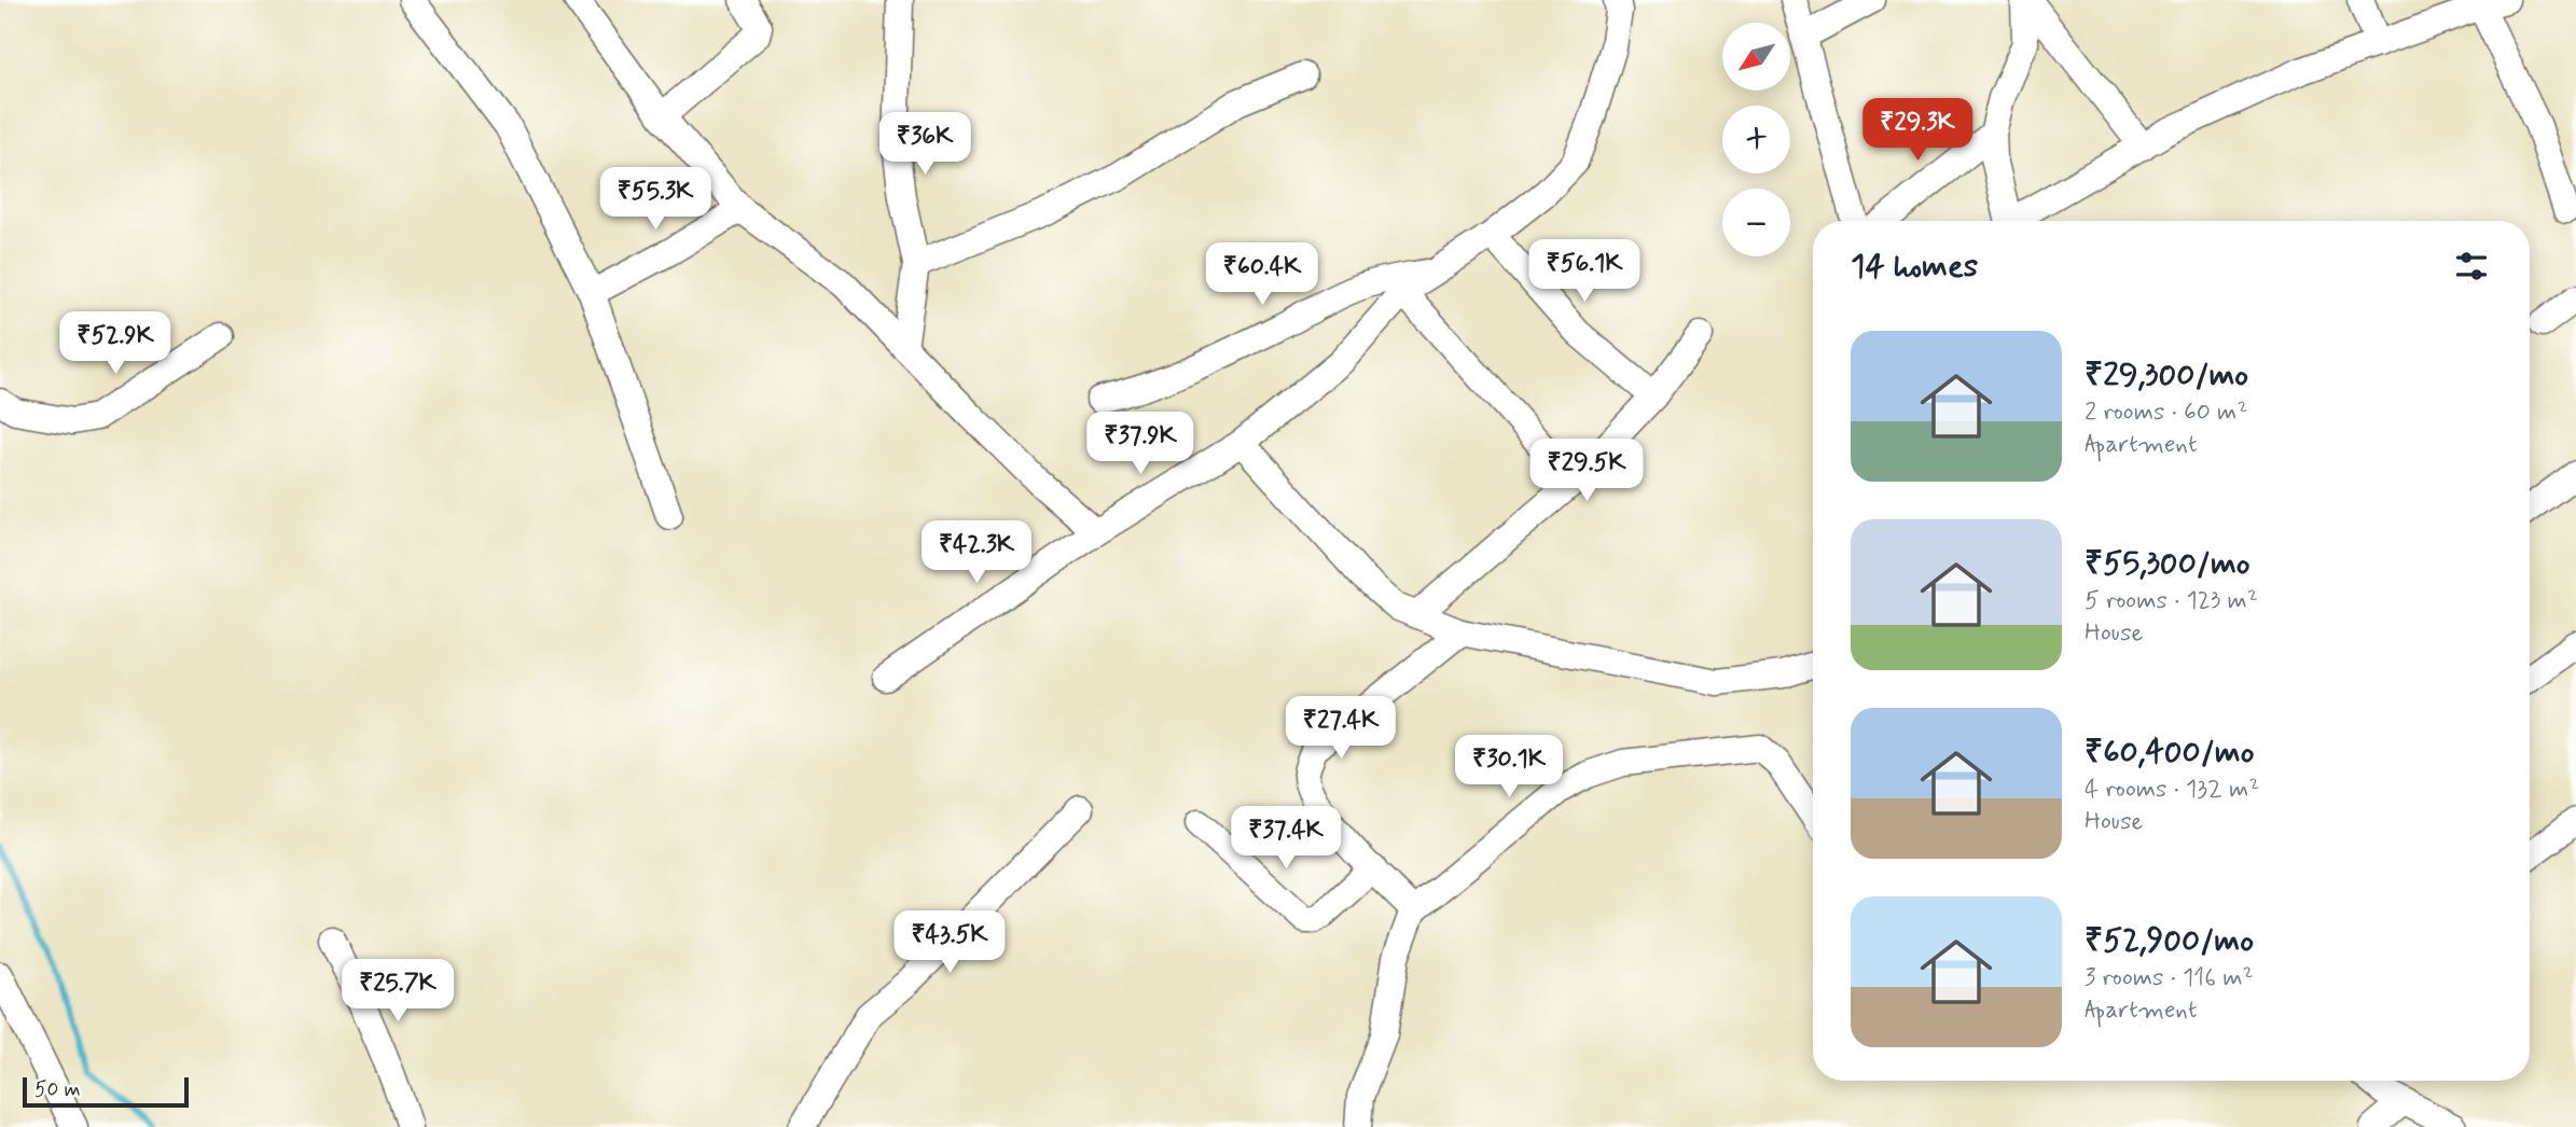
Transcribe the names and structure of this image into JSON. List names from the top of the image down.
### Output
{
  "scale_bar": "50 m",
  "north": "bottom left",
  "page": {
    "map_buttons": ["+", "−"],
    "price": [
      "₹29.3K",
      "₹36K",
      "₹55.3K",
      "₹56.1K",
      "₹60.4K",
      "₹52.9K",
      "₹37.9K",
      "₹29.5K",
      "₹42.3K",
      "₹27.4K",
      "₹30.1K",
      "₹37.4K",
      "₹43.5K",
      "₹25.7K"
    ],
    "heading": "14 homes",
    "list": [
      {
        "name": "₹29,300/mo",
        "note": "2 rooms · 60 m² · Apartment"
      },
      {
        "name": "₹55,300/mo",
        "note": "5 rooms · 123 m² · House"
      },
      {
        "name": "₹60,400/mo",
        "note": "4 rooms · 132 m² · House"
      },
      {
        "name": "₹52,900/mo",
        "note": "3 rooms · 116 m² · Apartment"
      }
    ],
    "scale": "50 m"
  }
}
